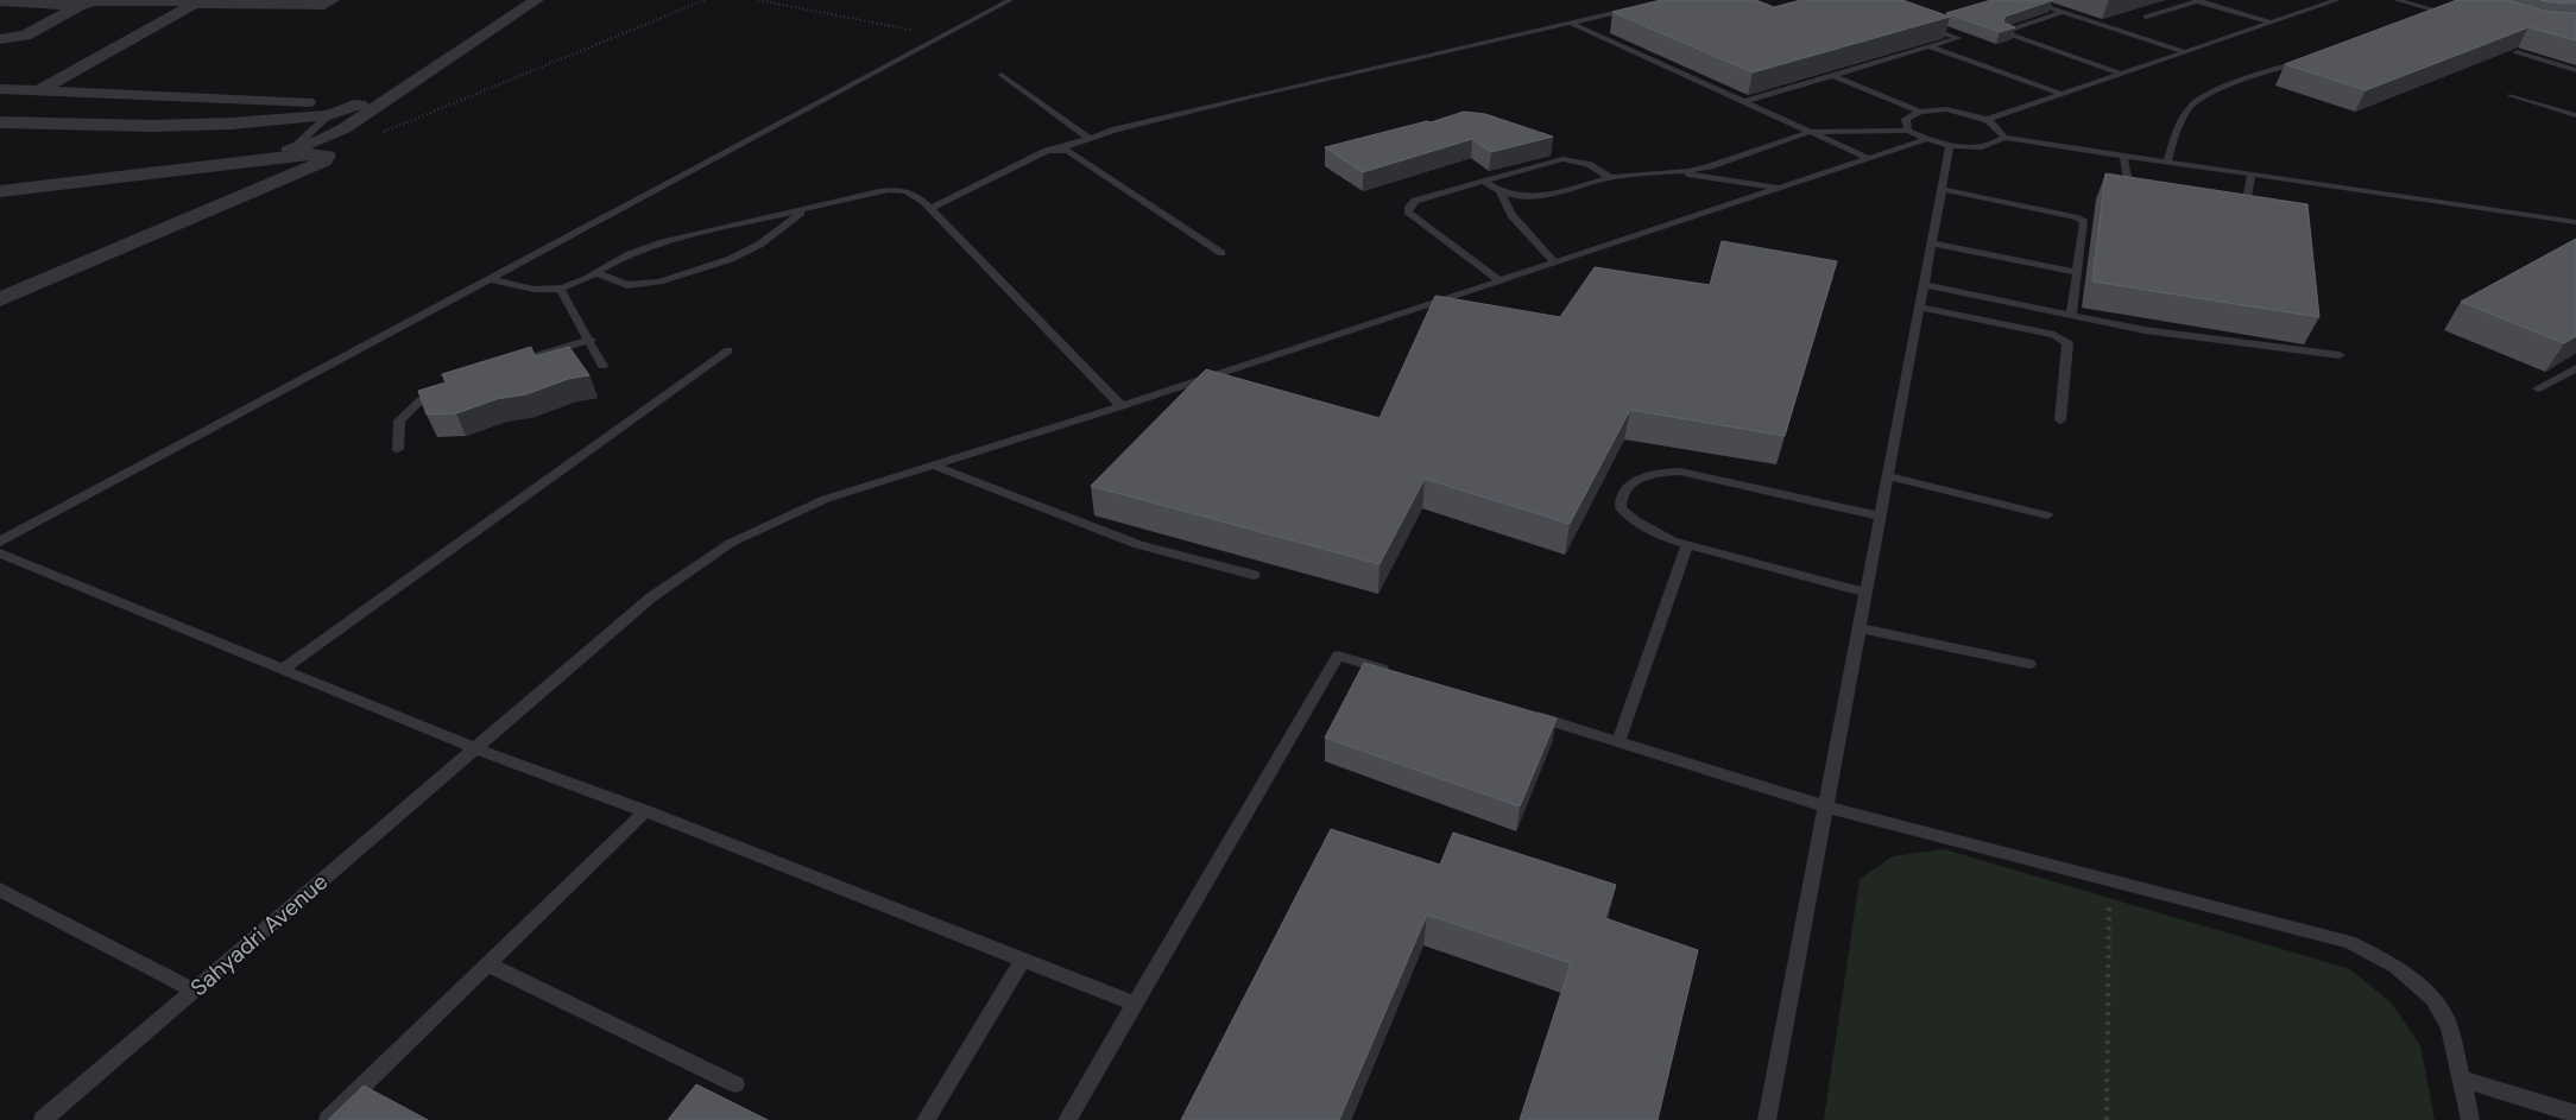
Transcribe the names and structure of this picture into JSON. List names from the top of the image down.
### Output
{
  "streets": {
    "lane": ["Sahyadri Avenue"]
  }
}
